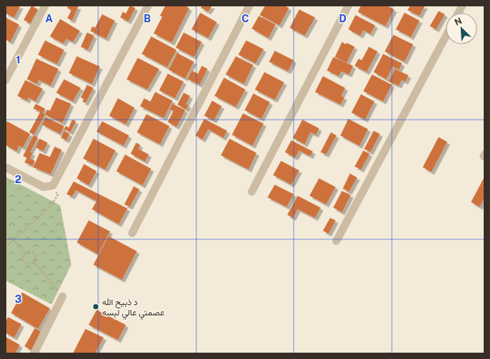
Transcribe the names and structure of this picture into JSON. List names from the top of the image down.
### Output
{
  "places": ["د ذبیح الله عصمتي عالي لېسه"],
  "north": "top left",
  "grid": {
    "columns": [
      "A",
      "B",
      "C",
      "D"
    ],
    "rows": ["1", "2", "3"]
  }
}
